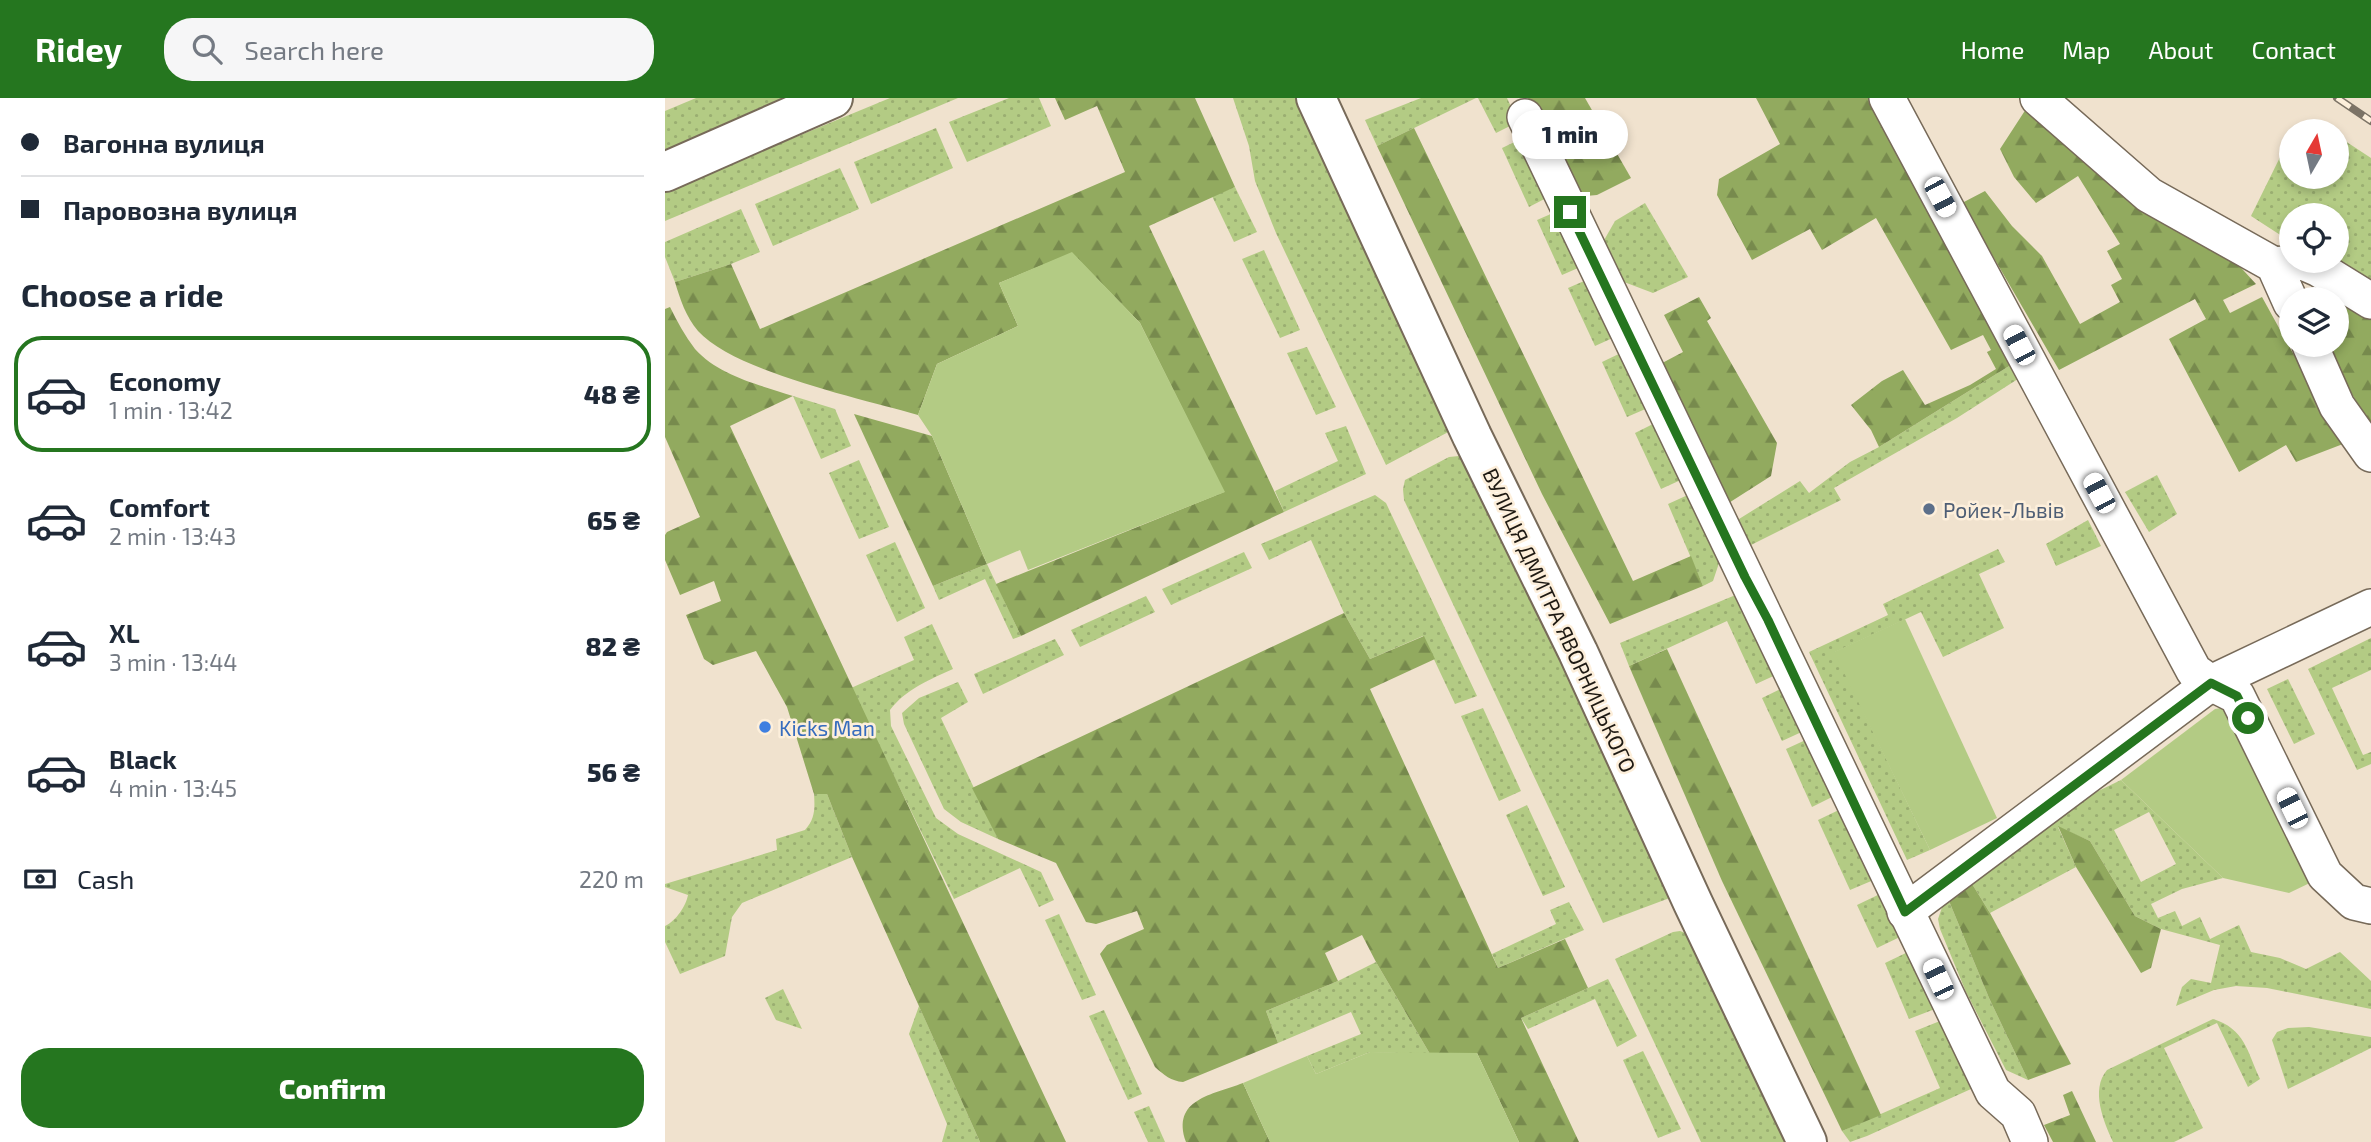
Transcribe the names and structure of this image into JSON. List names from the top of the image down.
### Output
{
  "streets": {
    "street": ["ВУЛИЦЯ ДМИТРА ЯВОРНИЦЬКОГО"]
  },
  "places": ["Ройек-Львів", "Kicks Man"],
  "north": "top",
  "page": {
    "header": "Ridey",
    "search": "Search here",
    "nav": [
      "Home",
      "Map",
      "About",
      "Contact"
    ],
    "banner": ["Вагонна вулиця", "Паровозна вулиця"],
    "bubble": "1 min",
    "heading": "Choose a ride",
    "list": [
      {
        "name": "Economy",
        "note": "1 min · 13:42",
        "value": "48 ₴"
      },
      {
        "name": "Comfort",
        "note": "2 min · 13:43",
        "value": "65 ₴"
      },
      {
        "name": "XL",
        "note": "3 min · 13:44",
        "value": "82 ₴"
      },
      {
        "name": "Black",
        "note": "4 min · 13:45",
        "value": "56 ₴"
      }
    ],
    "pay": ["Cash", "220 m"],
    "buttons": "Confirm"
  }
}
